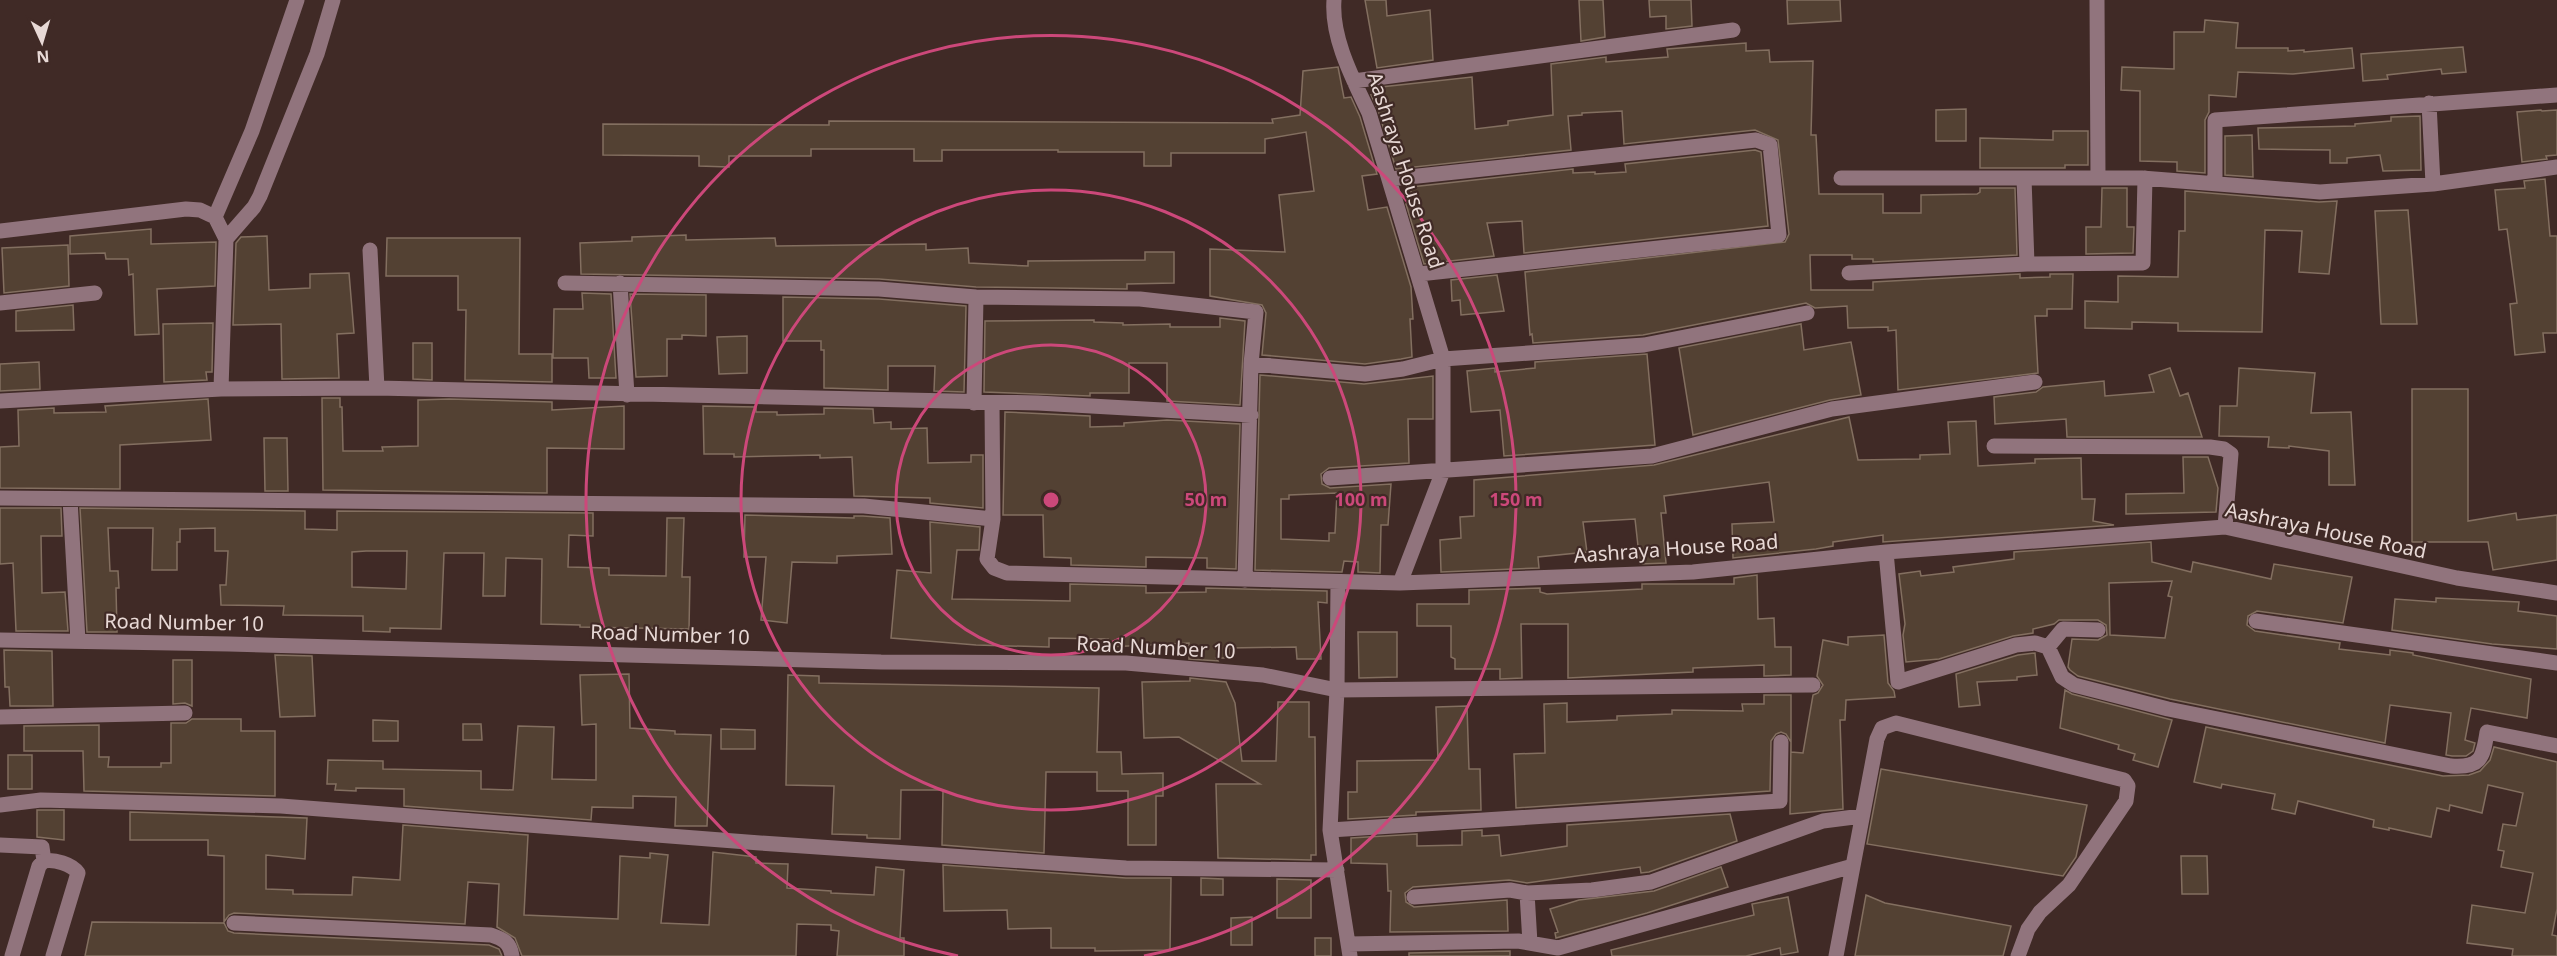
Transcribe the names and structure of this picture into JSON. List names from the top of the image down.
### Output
{
  "streets": {
    "street": ["Aashraya House Road", "Road Number 10"]
  },
  "north": "bottom",
  "rings": ["50 m", "100 m", "150 m"]
}
